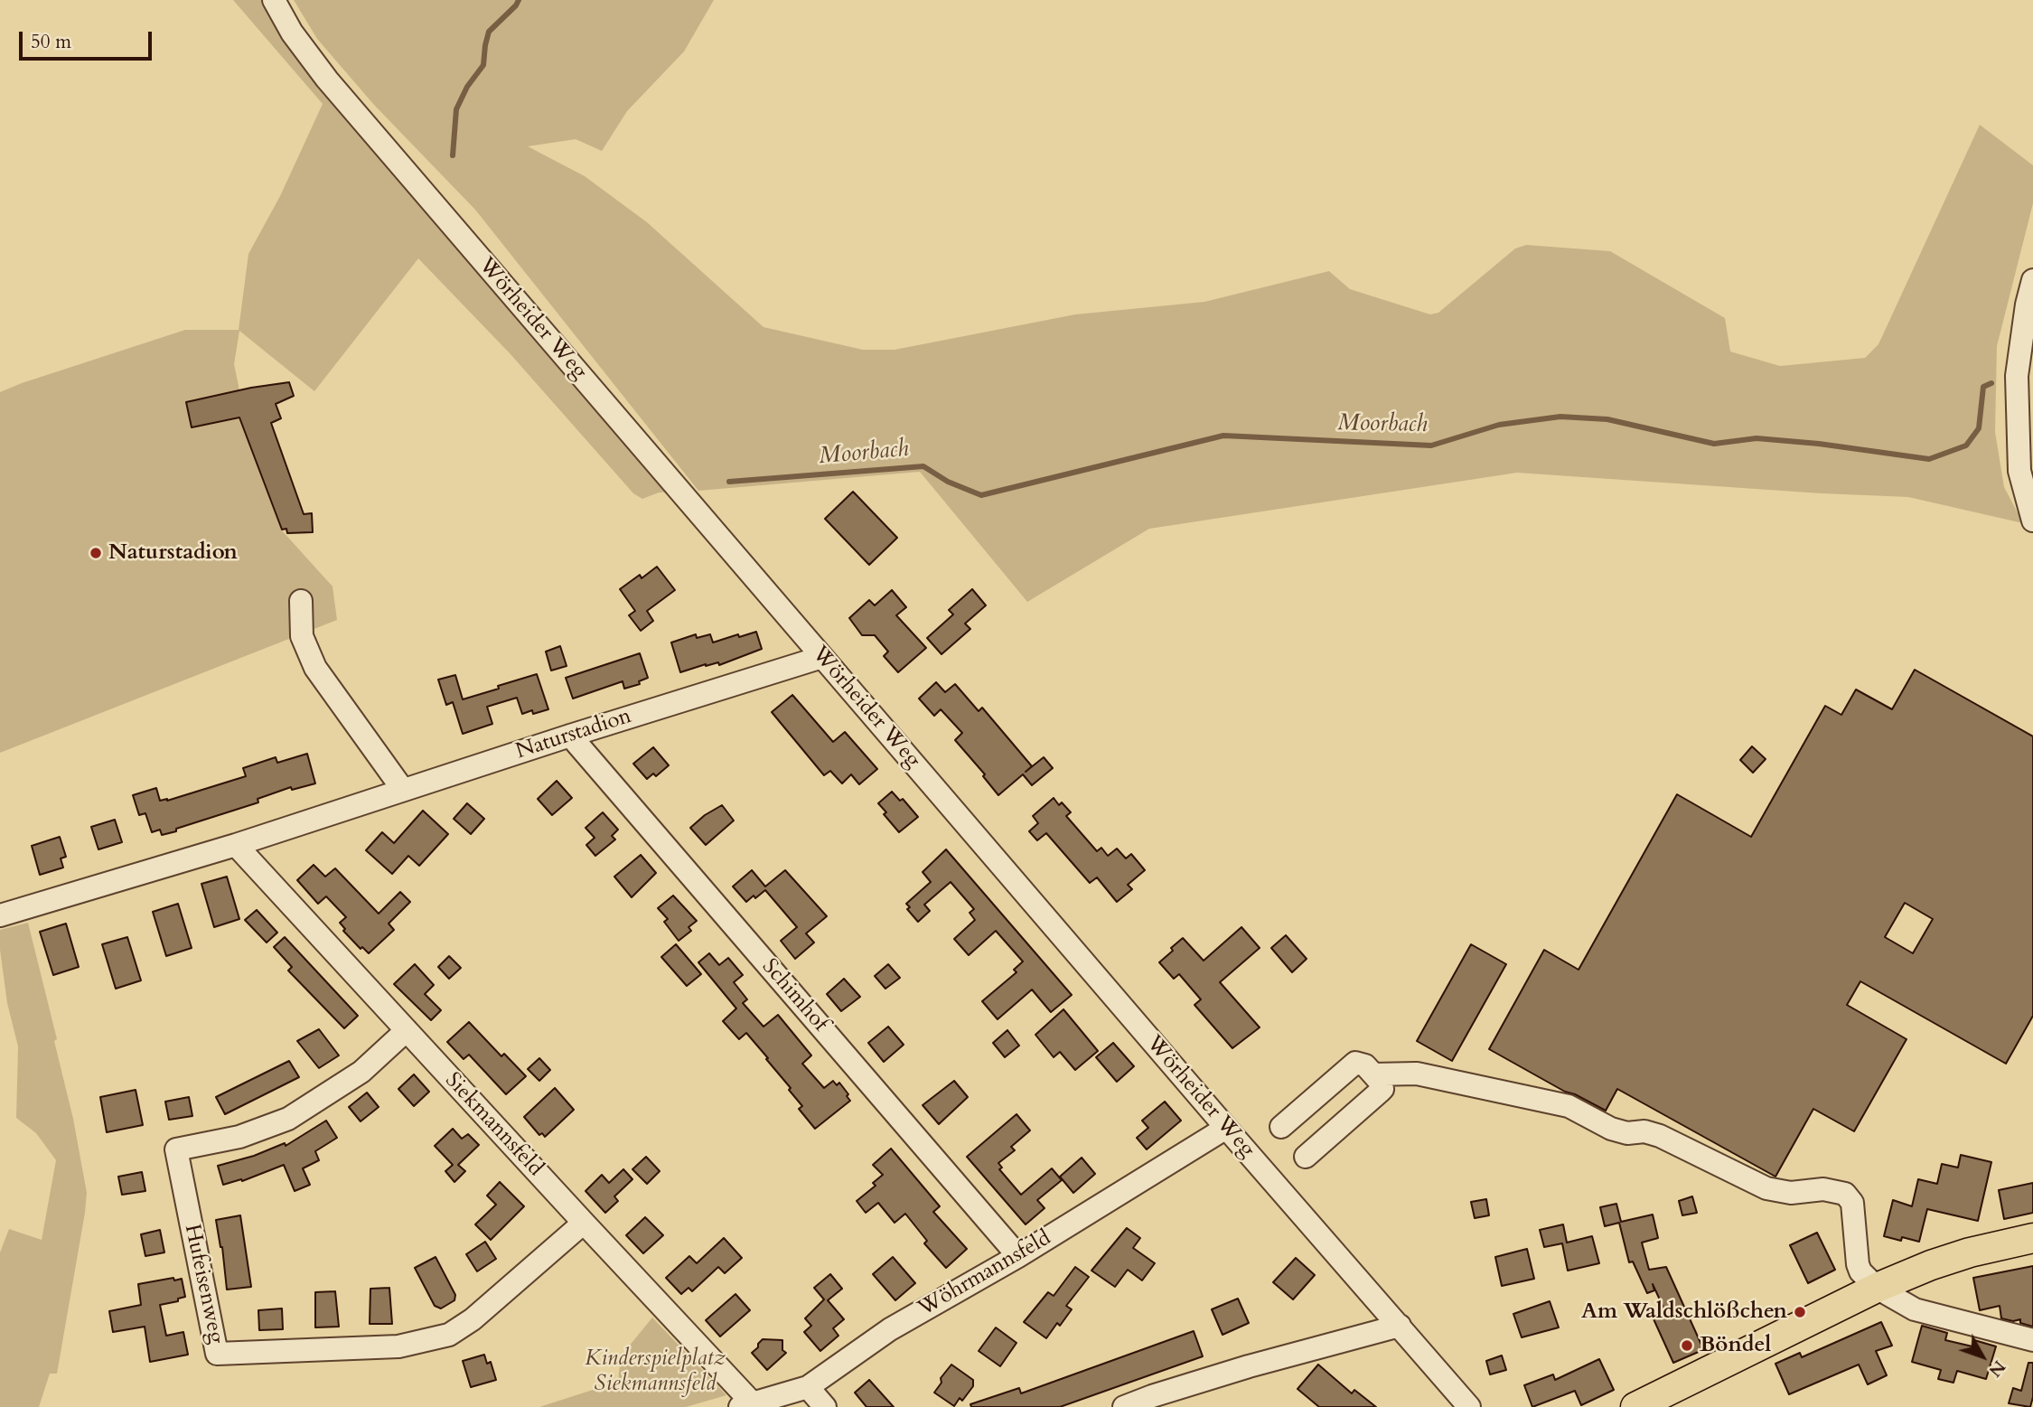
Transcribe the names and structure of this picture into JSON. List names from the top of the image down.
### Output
{
  "streets": {
    "street": [
      "Wörheider Weg",
      "Naturstadion",
      "Schimhof",
      "Siekmannsfeld",
      "Wöhrmannsfeld",
      "Hufeisenweg"
    ]
  },
  "crossings": [
    ["Wörheider Weg", "Naturstadion"],
    ["Wörheider Weg", "Wöhrmannsfeld"],
    ["Naturstadion", "Schimhof"],
    ["Naturstadion", "Siekmannsfeld"],
    ["Schimhof", "Wöhrmannsfeld"],
    ["Siekmannsfeld", "Wöhrmannsfeld"],
    ["Siekmannsfeld", "Hufeisenweg"]
  ],
  "water": ["Moorbach"],
  "parks": ["Kinderspielplatz Siekmannsfeld"],
  "places": ["Naturstadion", "Am Waldschlößchen", "Böndel"],
  "scale_bar": "50 m",
  "north": "bottom right"
}
